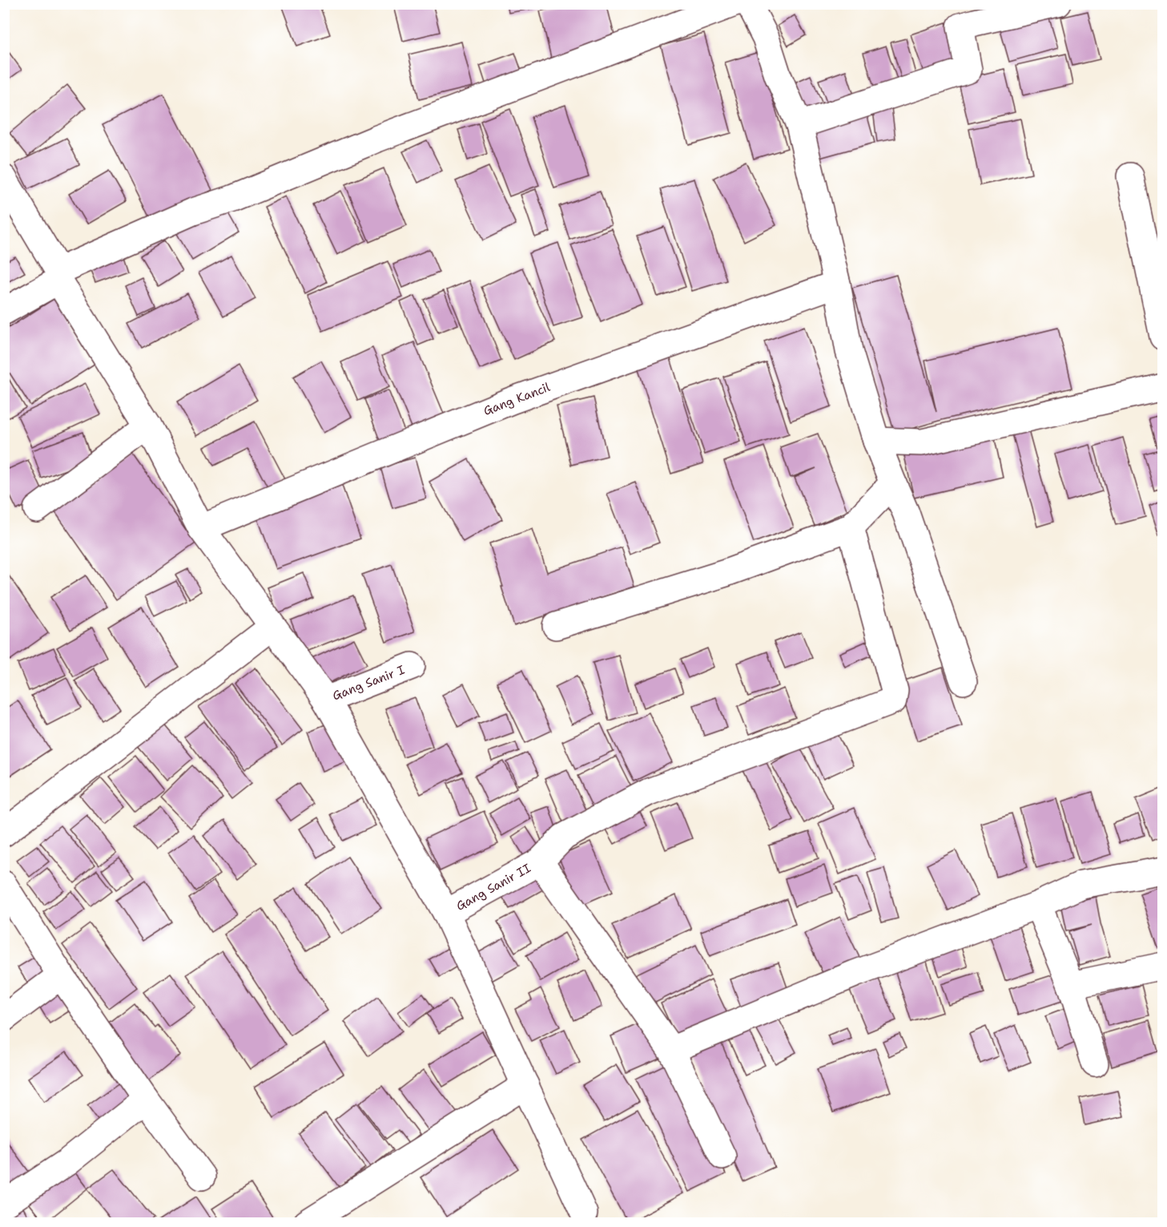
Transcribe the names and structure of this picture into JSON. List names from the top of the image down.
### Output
{
  "streets": {
    "street": ["Gang Kancil", "Gang Sanir I", "Gang Sanir II"]
  }
}
